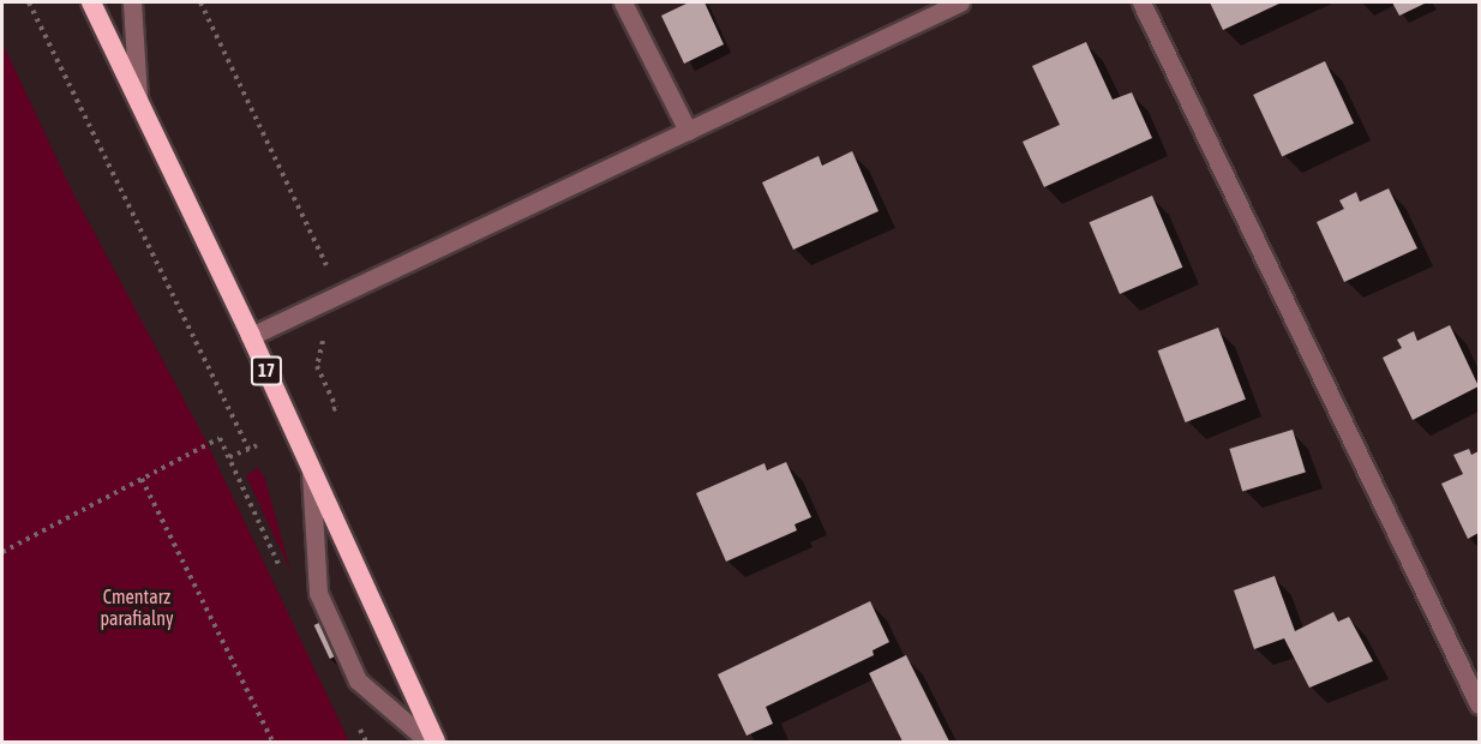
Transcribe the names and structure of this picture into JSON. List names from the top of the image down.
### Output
{
  "streets": {
    "highway": ["17"]
  },
  "parks": ["Cmentarz parafialny"]
}
